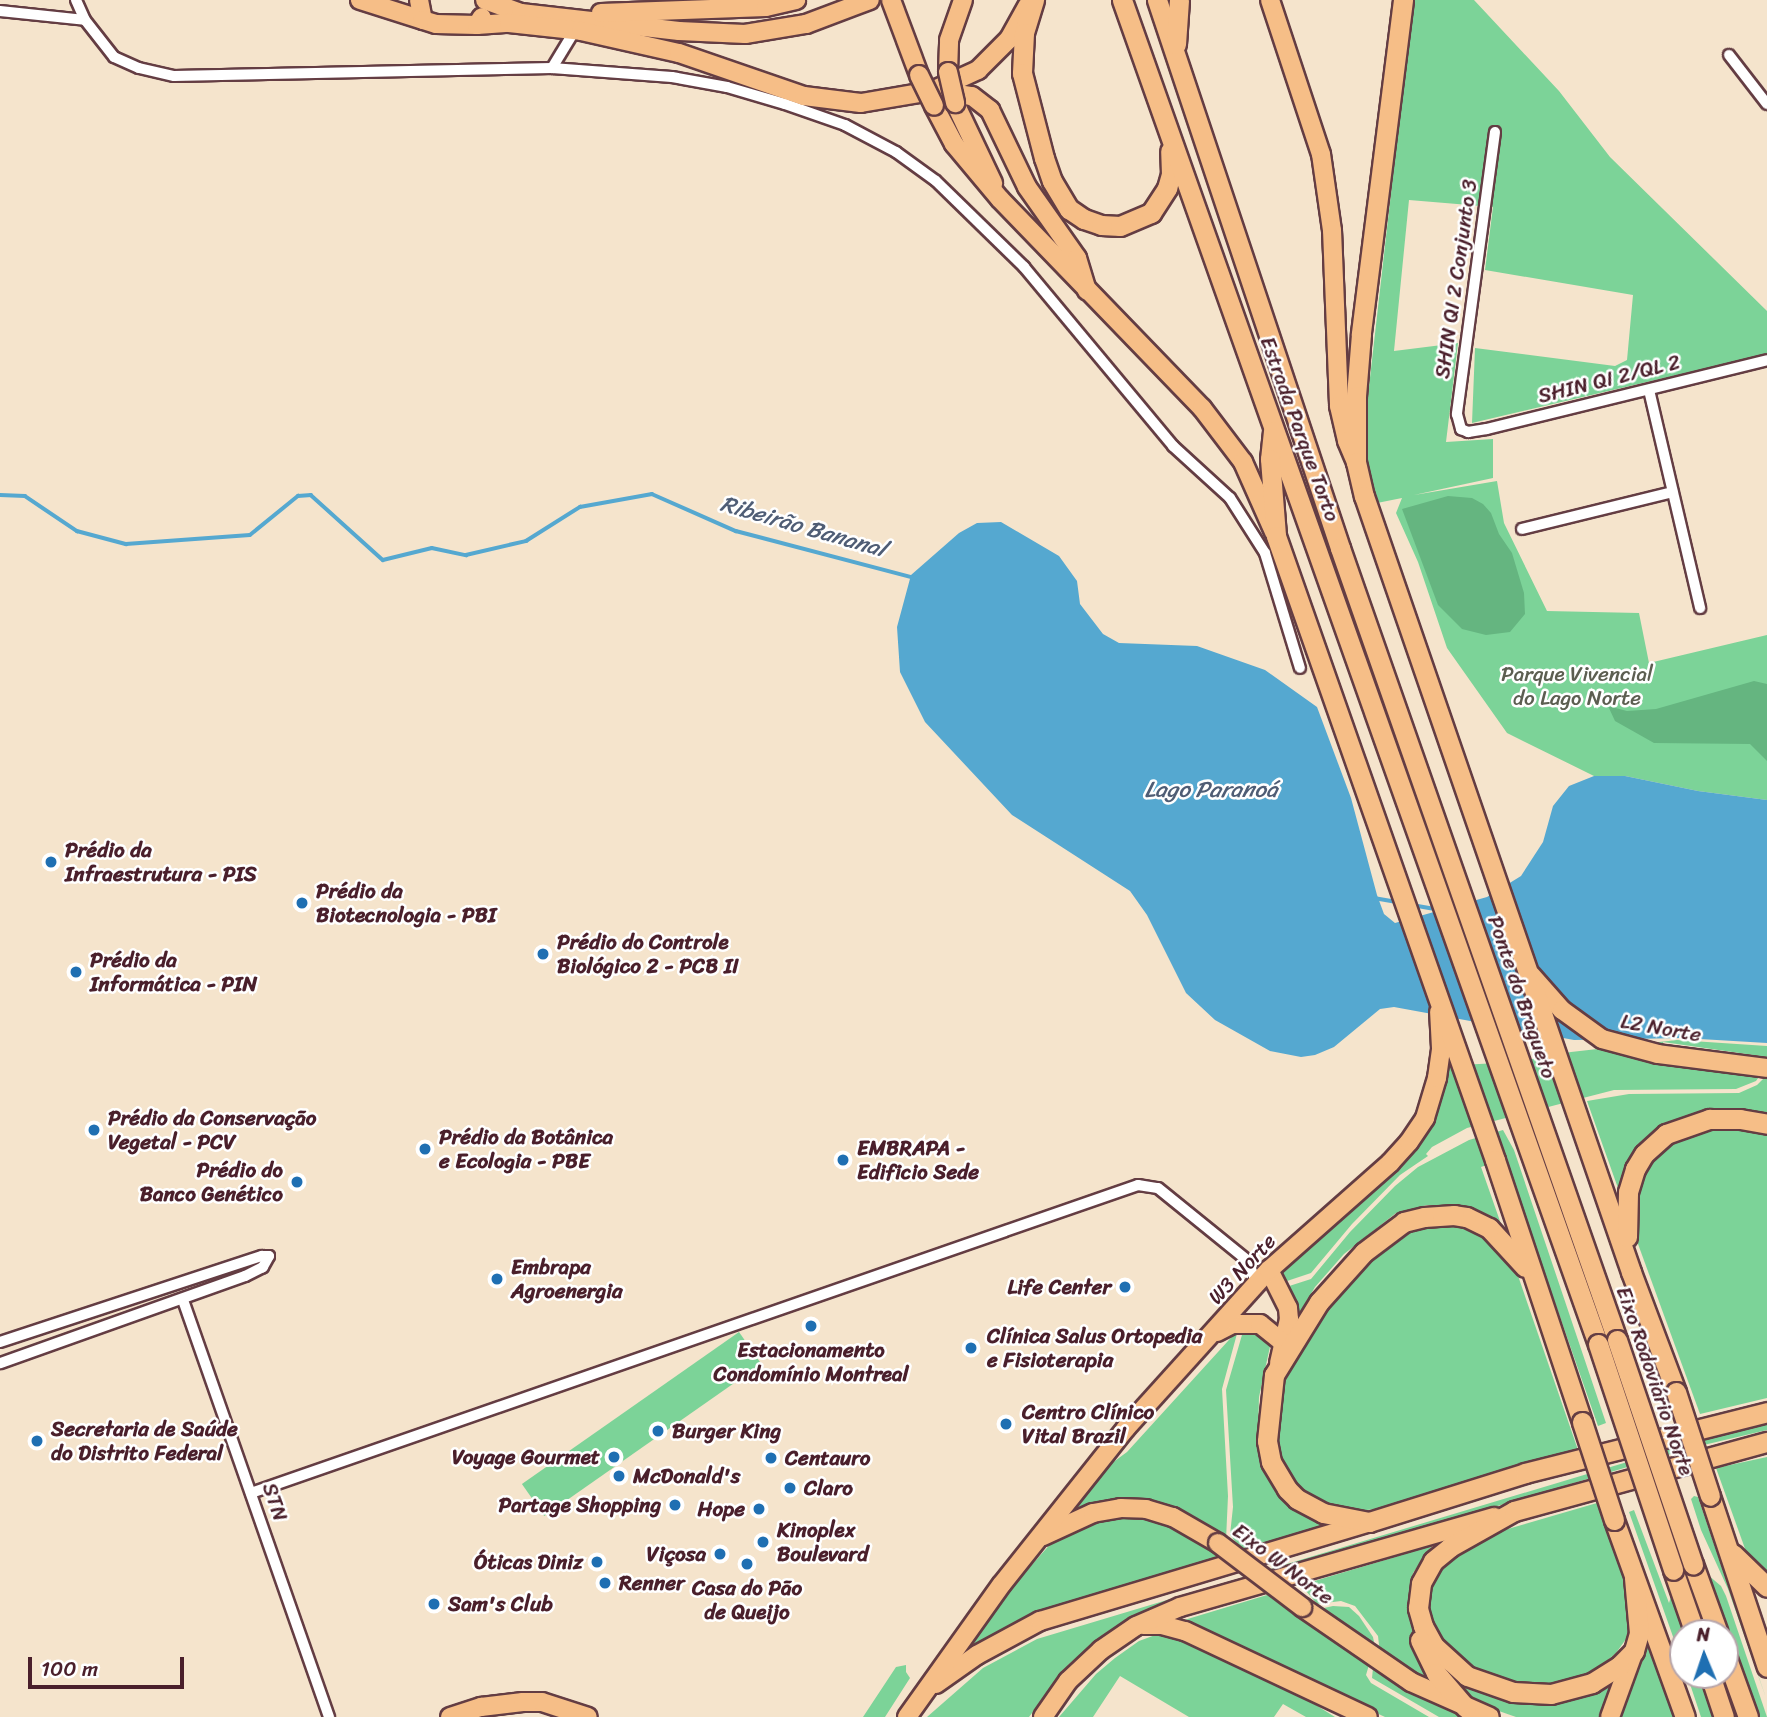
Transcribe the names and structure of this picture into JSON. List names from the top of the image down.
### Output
{
  "streets": {
    "highway": ["Estrada Parque Torto", "Ponte do Bragueto", "Eixo Rodoviário Norte"],
    "main road": ["L2 Norte", "W3 Norte", "Eixo W Norte"],
    "street": ["SHIN QI 2 Conjunto 3", "SHIN QI 2/QL 2", "STN"]
  },
  "crossings": [
    ["SHIN QI 2 Conjunto 3", "SHIN QI 2/QL 2"],
    ["Estrada Parque Torto", "Ponte do Bragueto"],
    ["Estrada Parque Torto", "Eixo Rodoviário Norte"],
    ["Ponte do Bragueto", "Eixo Rodoviário Norte"],
    ["W3 Norte", "Eixo W Norte"]
  ],
  "water": ["Ribeirão Bananal", "Lago Paranoá"],
  "parks": ["Parque Vivencial do Lago Norte"],
  "places": [
    "Prédio da Infraestrutura - PIS",
    "Prédio da Biotecnologia - PBI",
    "Prédio do Controle Biológico 2 - PCB II",
    "Prédio da Informática - PIN",
    "Prédio da Conservação Vegetal - PCV",
    "Prédio da Botânica e Ecologia - PBE",
    "EMBRAPA - Edificio Sede",
    "Prédio do Banco Genético",
    "Embrapa Agroenergia",
    "Life Center",
    "Estacionamento Condomínio Montreal",
    "Clínica Salus Ortopedia e Fisioterapia",
    "Centro Clínico Vital Brazil",
    "Burger King",
    "Secretaria de Saúde do Distrito Federal",
    "Voyage Gourmet",
    "Centauro",
    "McDonald's",
    "Claro",
    "Partage Shopping",
    "Hope",
    "Kinoplex Boulevard",
    "Viçosa",
    "Óticas Diniz",
    "Casa do Pão de Queijo",
    "Renner",
    "Sam's Club"
  ],
  "scale_bar": "100 m",
  "north": "top"
}
